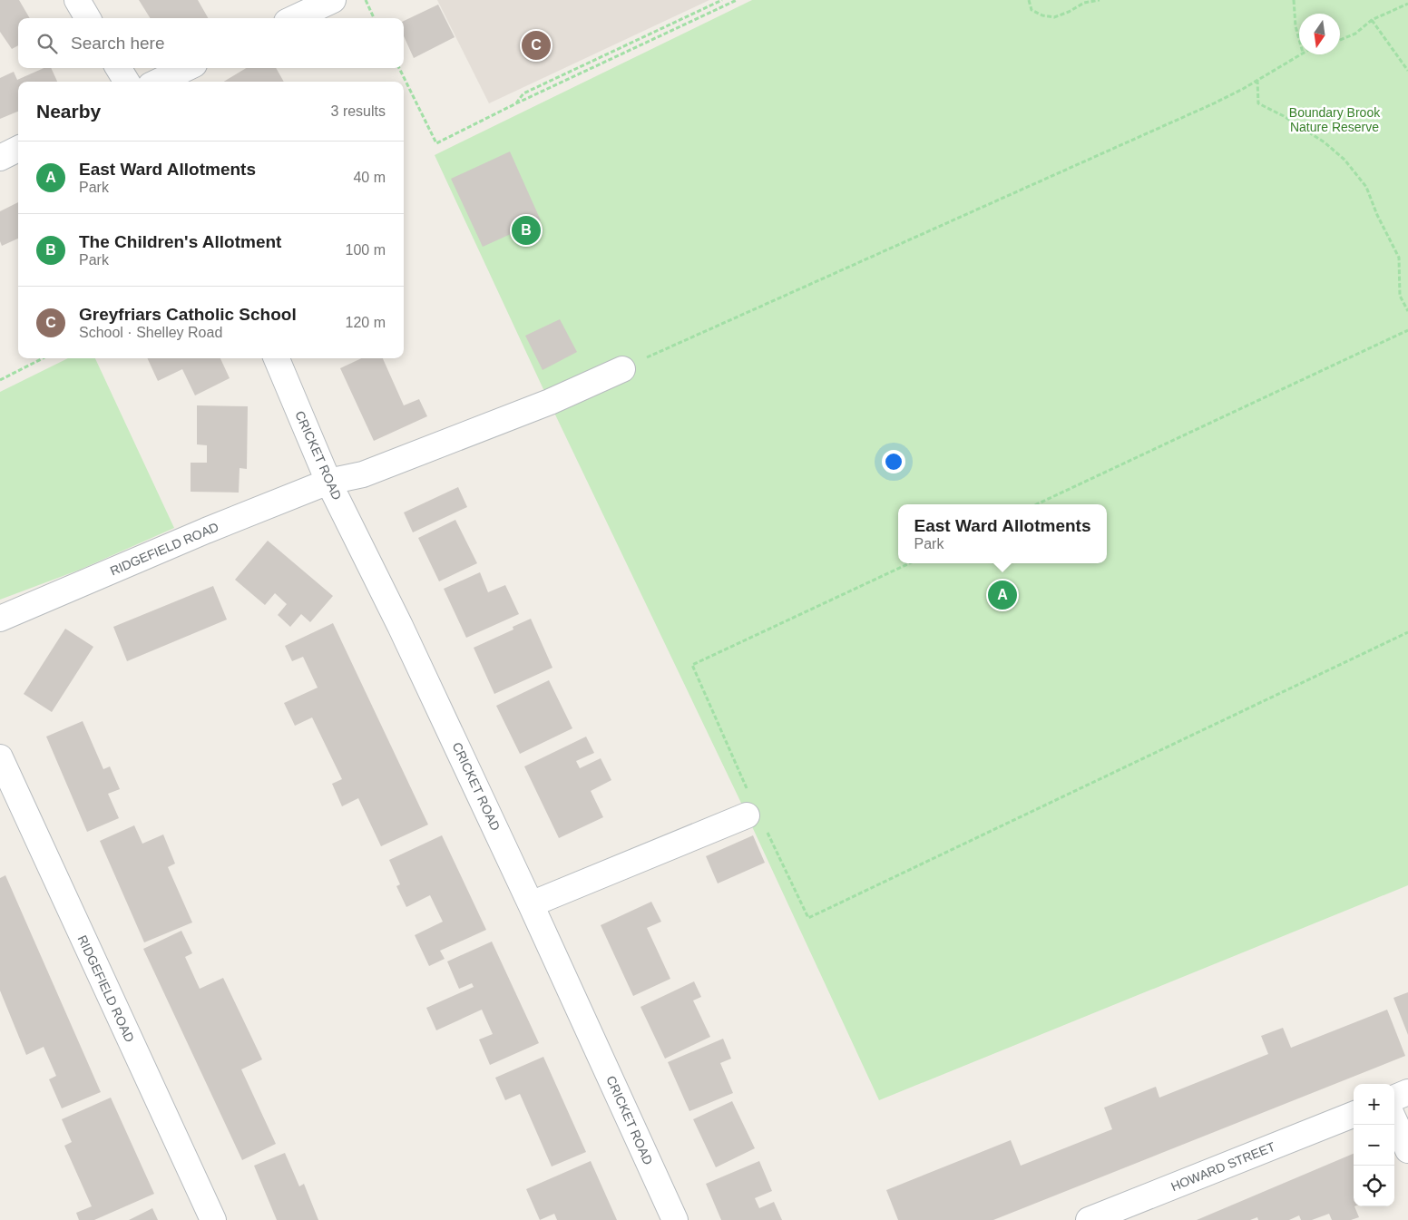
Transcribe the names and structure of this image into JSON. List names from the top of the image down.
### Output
{
  "streets": {
    "street": ["CRICKET ROAD", "RIDGEFIELD ROAD", "HOWARD STREET"]
  },
  "crossings": [
    ["CRICKET ROAD", "RIDGEFIELD ROAD"]
  ],
  "parks": ["Boundary Brook Nature Reserve"],
  "north": "bottom",
  "page": {
    "search": "Search here",
    "pins": ["C", "B", "A"],
    "heading": ["Nearby", "3 results"],
    "list": [
      {
        "mark": "A",
        "name": "East Ward Allotments",
        "note": "Park",
        "value": "40 m"
      },
      {
        "mark": "B",
        "name": "The Children's Allotment",
        "note": "Park",
        "value": "100 m"
      },
      {
        "mark": "C",
        "name": "Greyfriars Catholic School",
        "note": "School · Shelley Road",
        "value": "120 m"
      }
    ],
    "popup": ["East Ward Allotments", "Park"],
    "map_buttons": ["+", "−"]
  }
}
